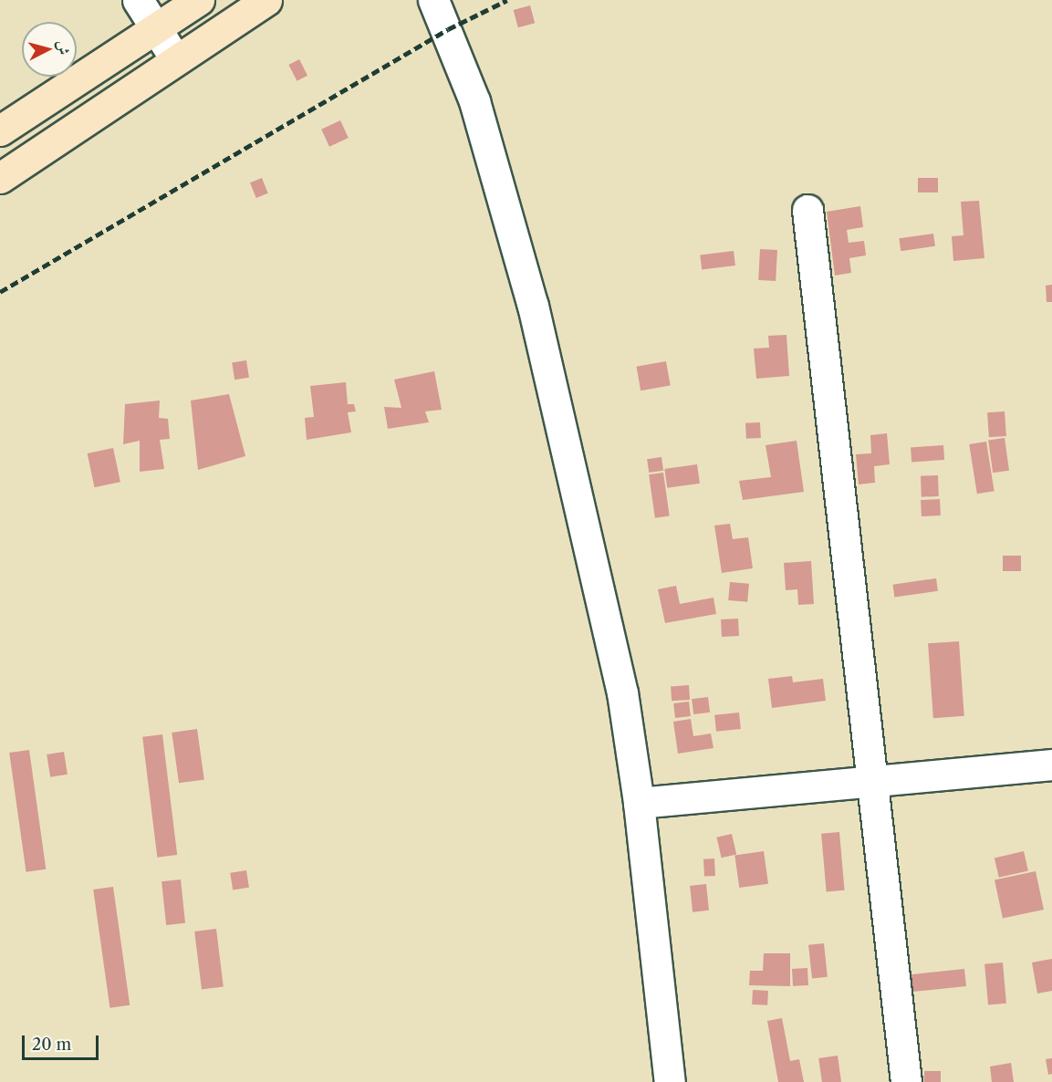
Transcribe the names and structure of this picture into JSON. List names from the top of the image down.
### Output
{
  "scale_bar": "20 m",
  "north": "right"
}
